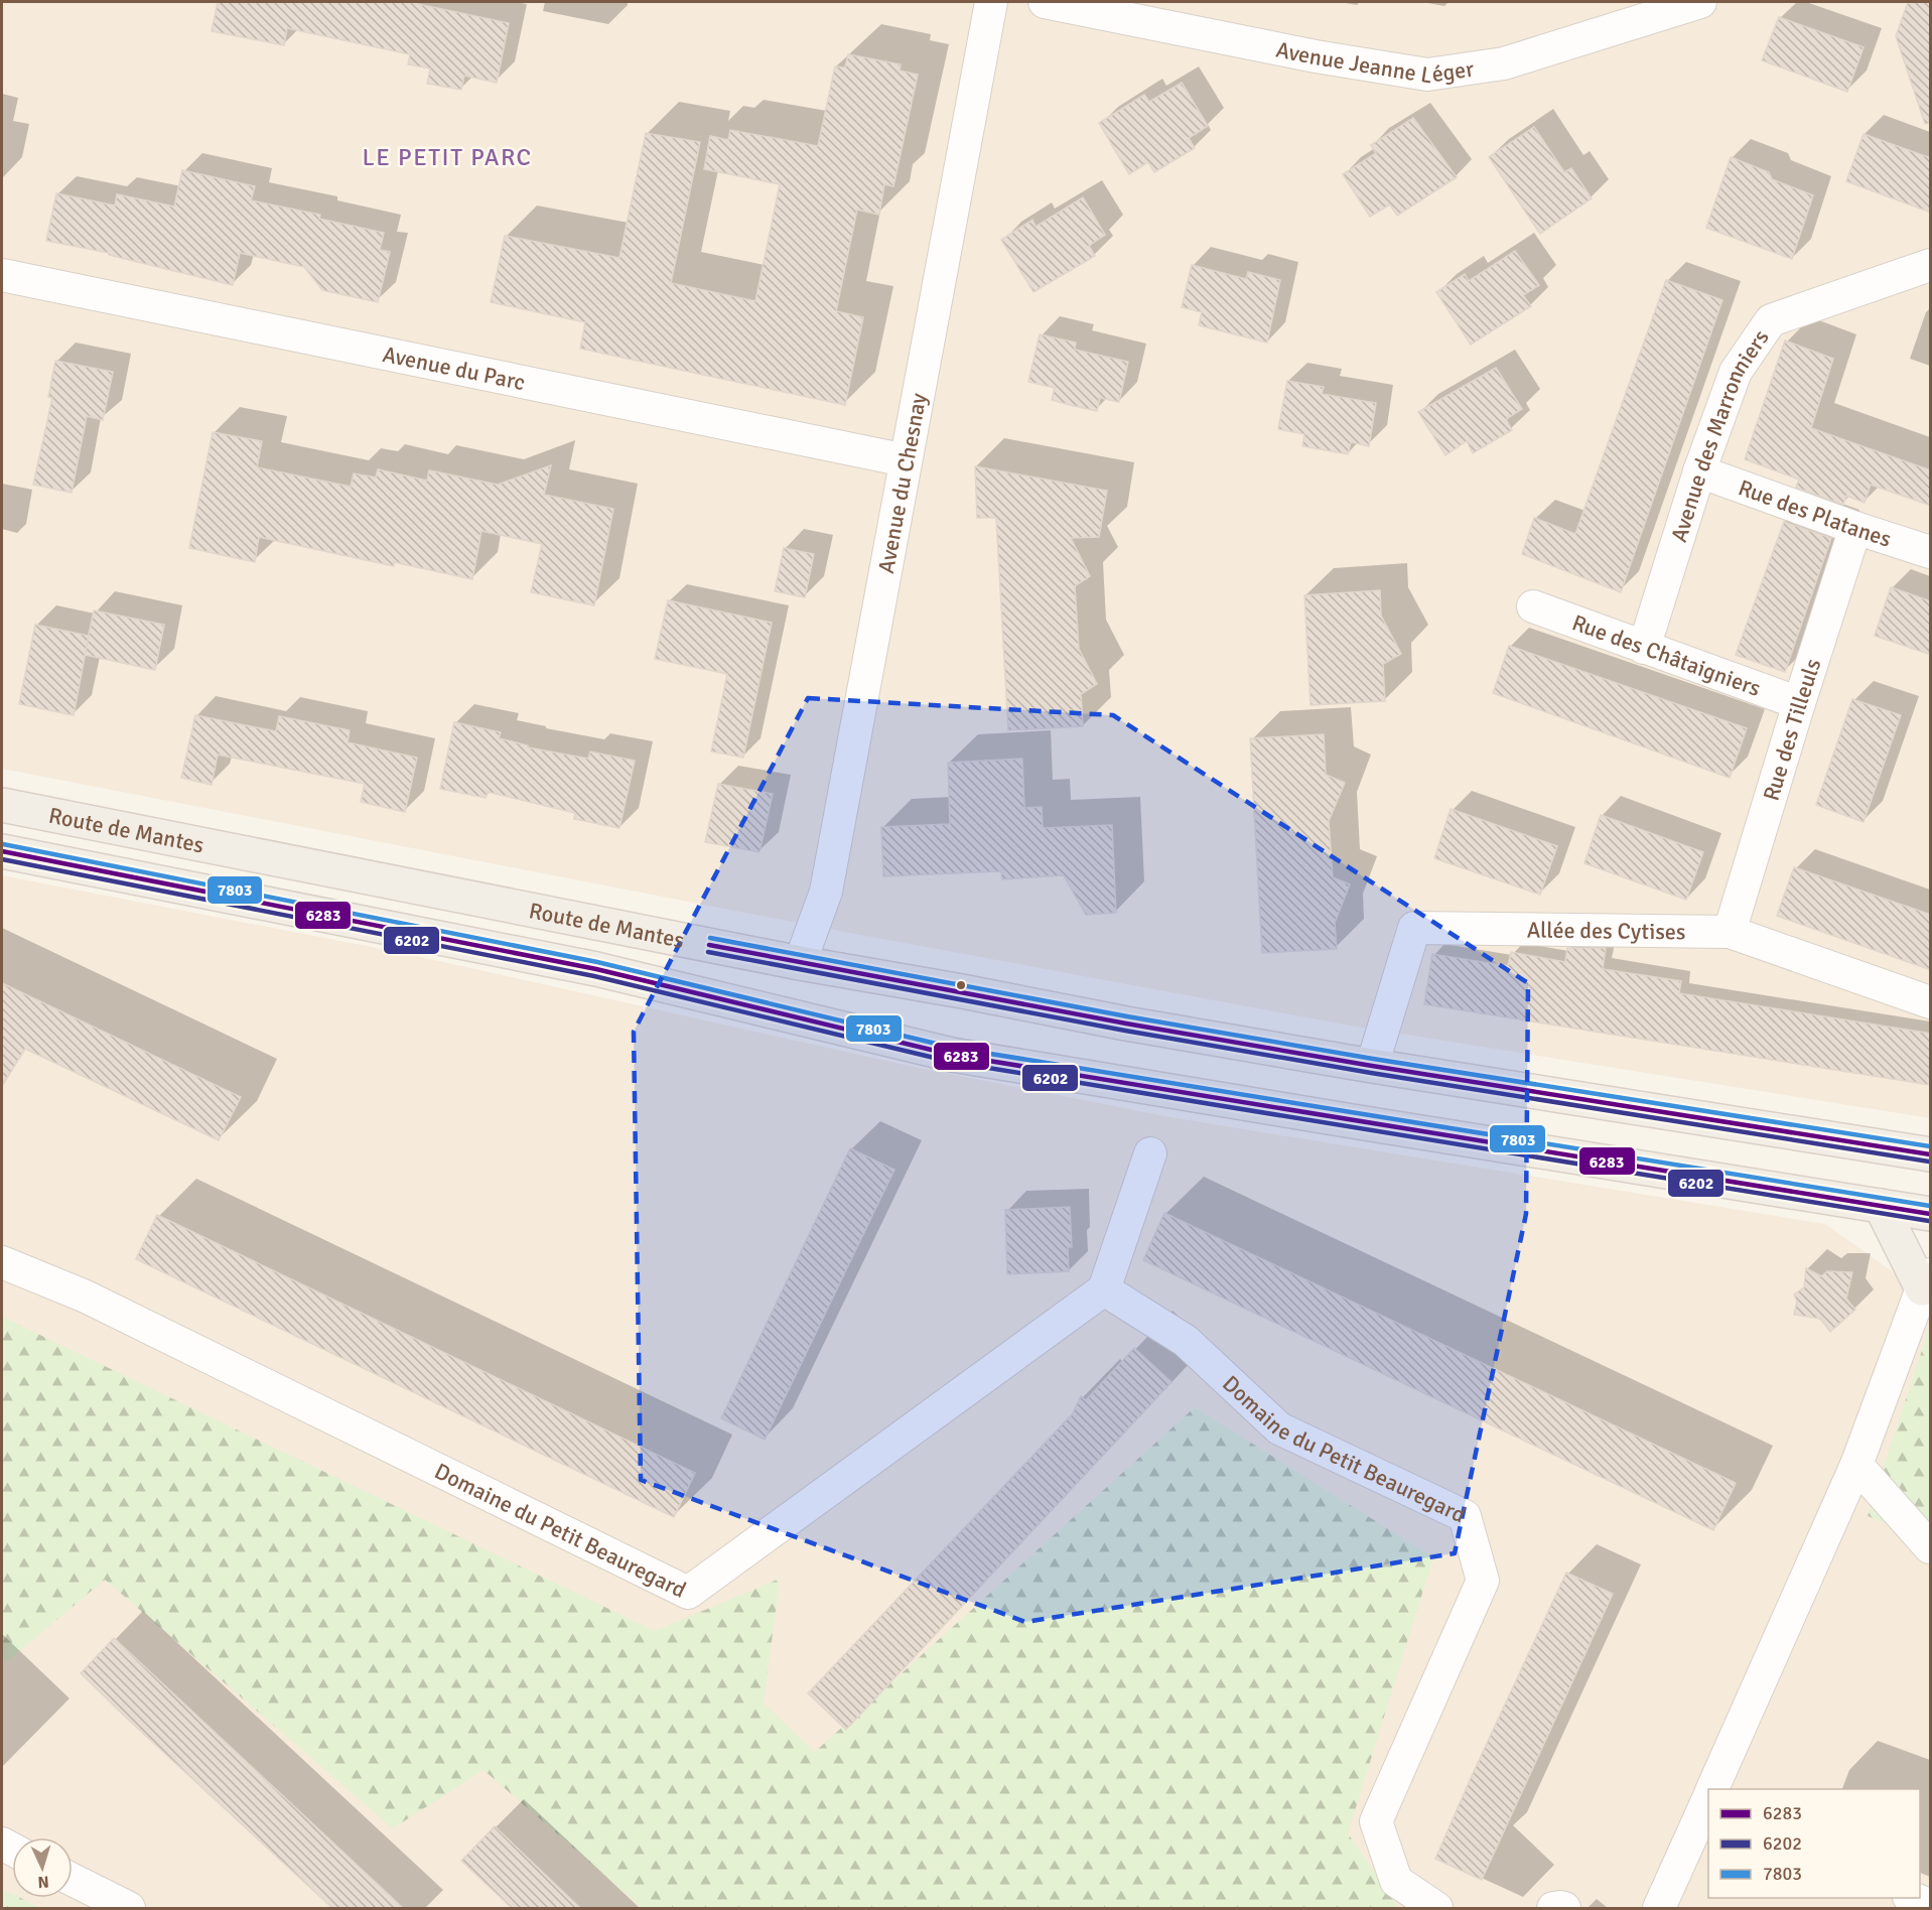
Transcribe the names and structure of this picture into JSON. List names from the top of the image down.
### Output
{
  "streets": {
    "main road": ["Route de Mantes"],
    "street": [
      "Avenue Jeanne Léger",
      "Avenue du Parc",
      "Avenue des Marronniers",
      "Avenue du Chesnay",
      "Rue des Platanes",
      "Rue des Châtaigniers",
      "Rue des Tilleuls",
      "Allée des Cytises",
      "Domaine du Petit Beauregard"
    ]
  },
  "crossings": [
    ["Avenue du Parc", "Avenue du Chesnay"],
    ["Avenue des Marronniers", "Rue des Platanes"],
    ["Avenue des Marronniers", "Rue des Châtaigniers"],
    ["Avenue du Chesnay", "Route de Mantes"],
    ["Rue des Platanes", "Rue des Tilleuls"],
    ["Rue des Châtaigniers", "Rue des Tilleuls"],
    ["Rue des Tilleuls", "Allée des Cytises"],
    ["Route de Mantes", "Allée des Cytises"]
  ],
  "districts": ["LE PETIT PARC"],
  "lines": ["transit line 7803", "transit line 6283", "transit line 6202"],
  "legend": ["6283", "6202", "7803"],
  "north": "bottom"
}
